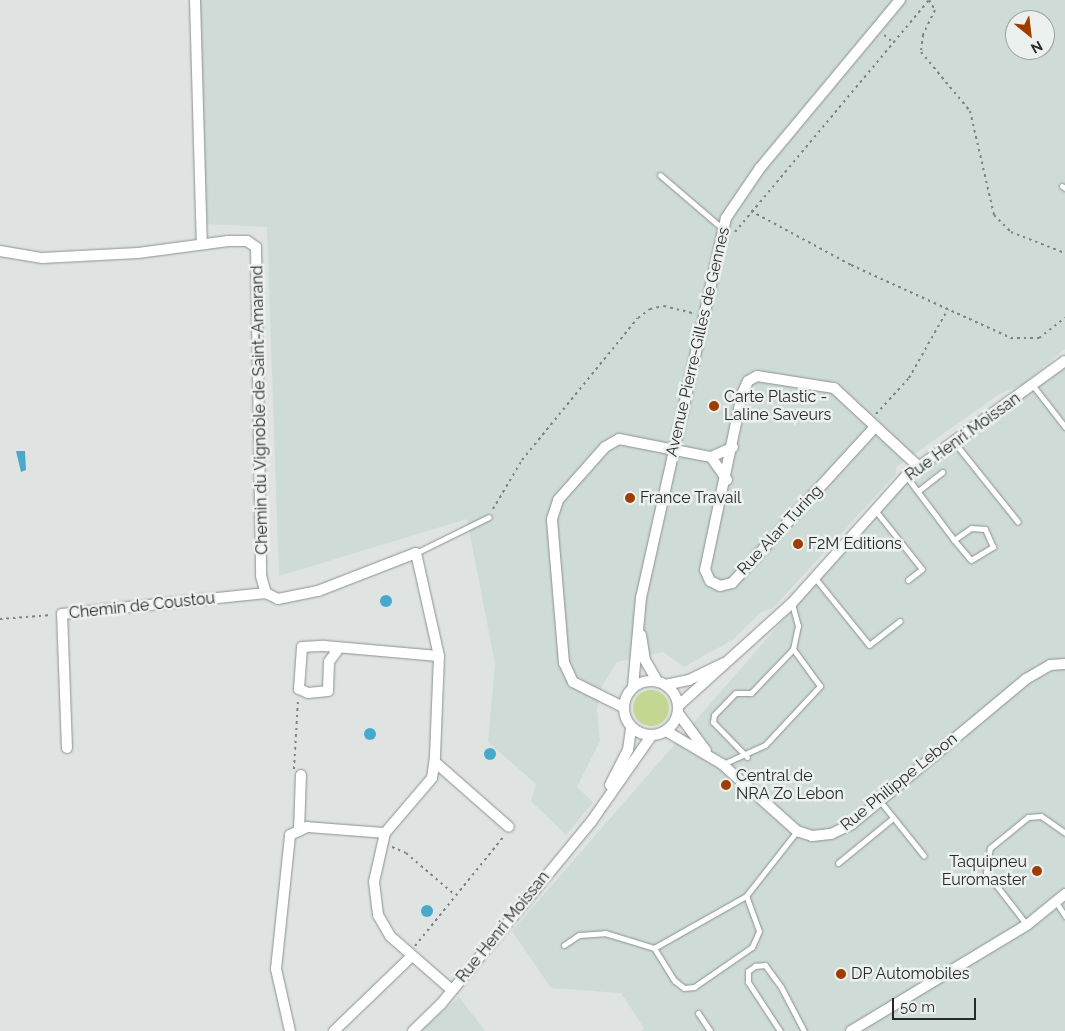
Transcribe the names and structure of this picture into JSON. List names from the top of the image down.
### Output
{
  "streets": {
    "street": [
      "Avenue Pierre-Gilles de Gennes",
      "Chemin du Vignoble de Saint-Amarand",
      "Rue Henri Moissan",
      "Rue Alan Turing",
      "Chemin de Coustou",
      "Rue Philippe Lebon"
    ]
  },
  "crossings": [
    ["Avenue Pierre-Gilles de Gennes", "Rue Henri Moissan"],
    ["Chemin du Vignoble de Saint-Amarand", "Chemin de Coustou"],
    ["Rue Henri Moissan", "Rue Alan Turing"]
  ],
  "places": [
    "Carte Plastic - Laline Saveurs",
    "France Travail",
    "F2M Editions",
    "Central de NRA Zo Lebon",
    "Taquipneu Euromaster",
    "DP Automobiles"
  ],
  "scale_bar": "50 m",
  "north": "bottom right"
}
